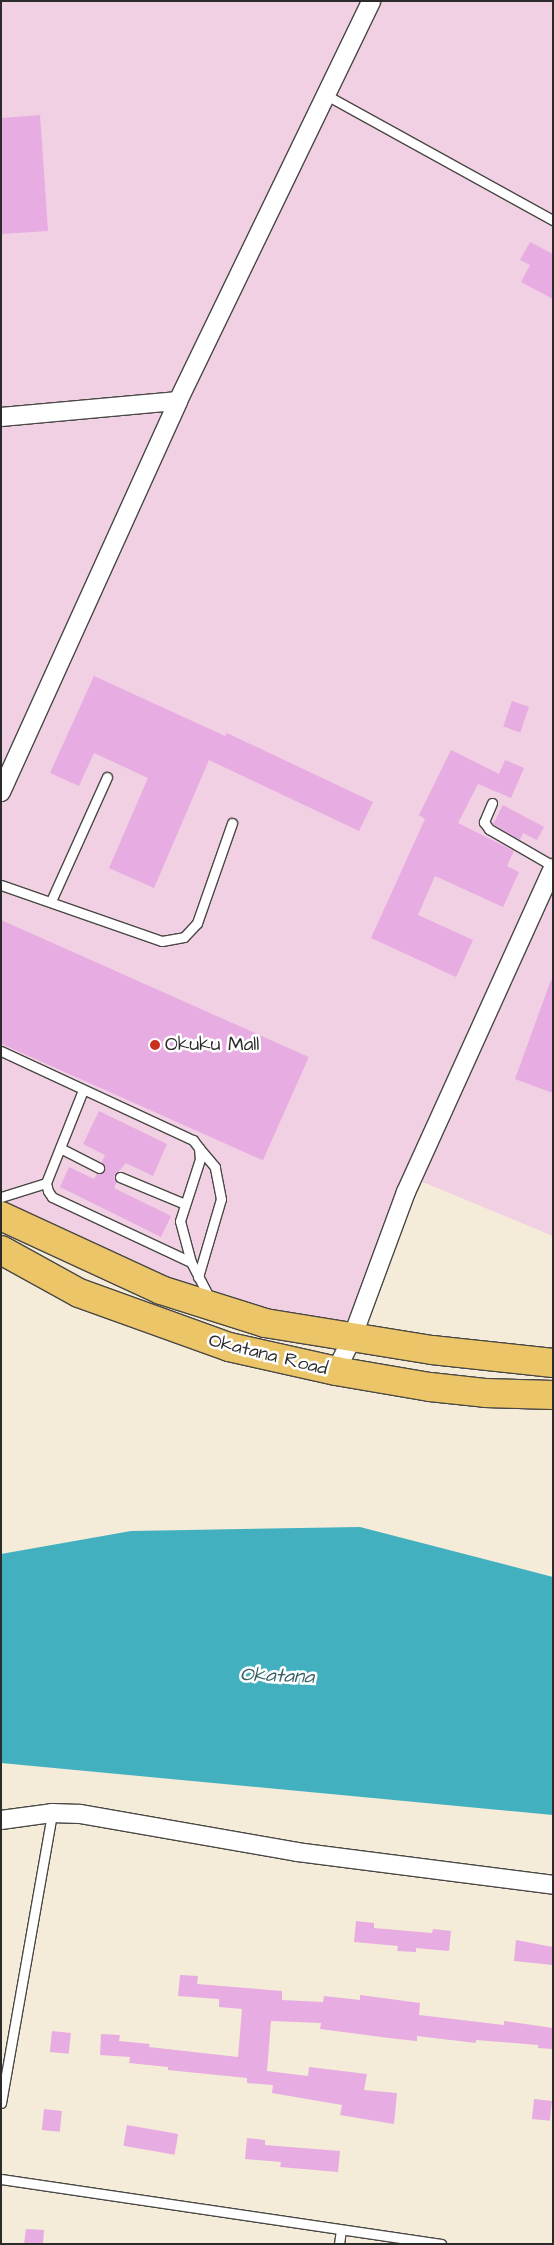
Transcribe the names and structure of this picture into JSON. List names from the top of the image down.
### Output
{
  "streets": {
    "main road": ["Okatana Road"]
  },
  "water": ["Okatana"],
  "places": ["Okuku Mall"]
}
